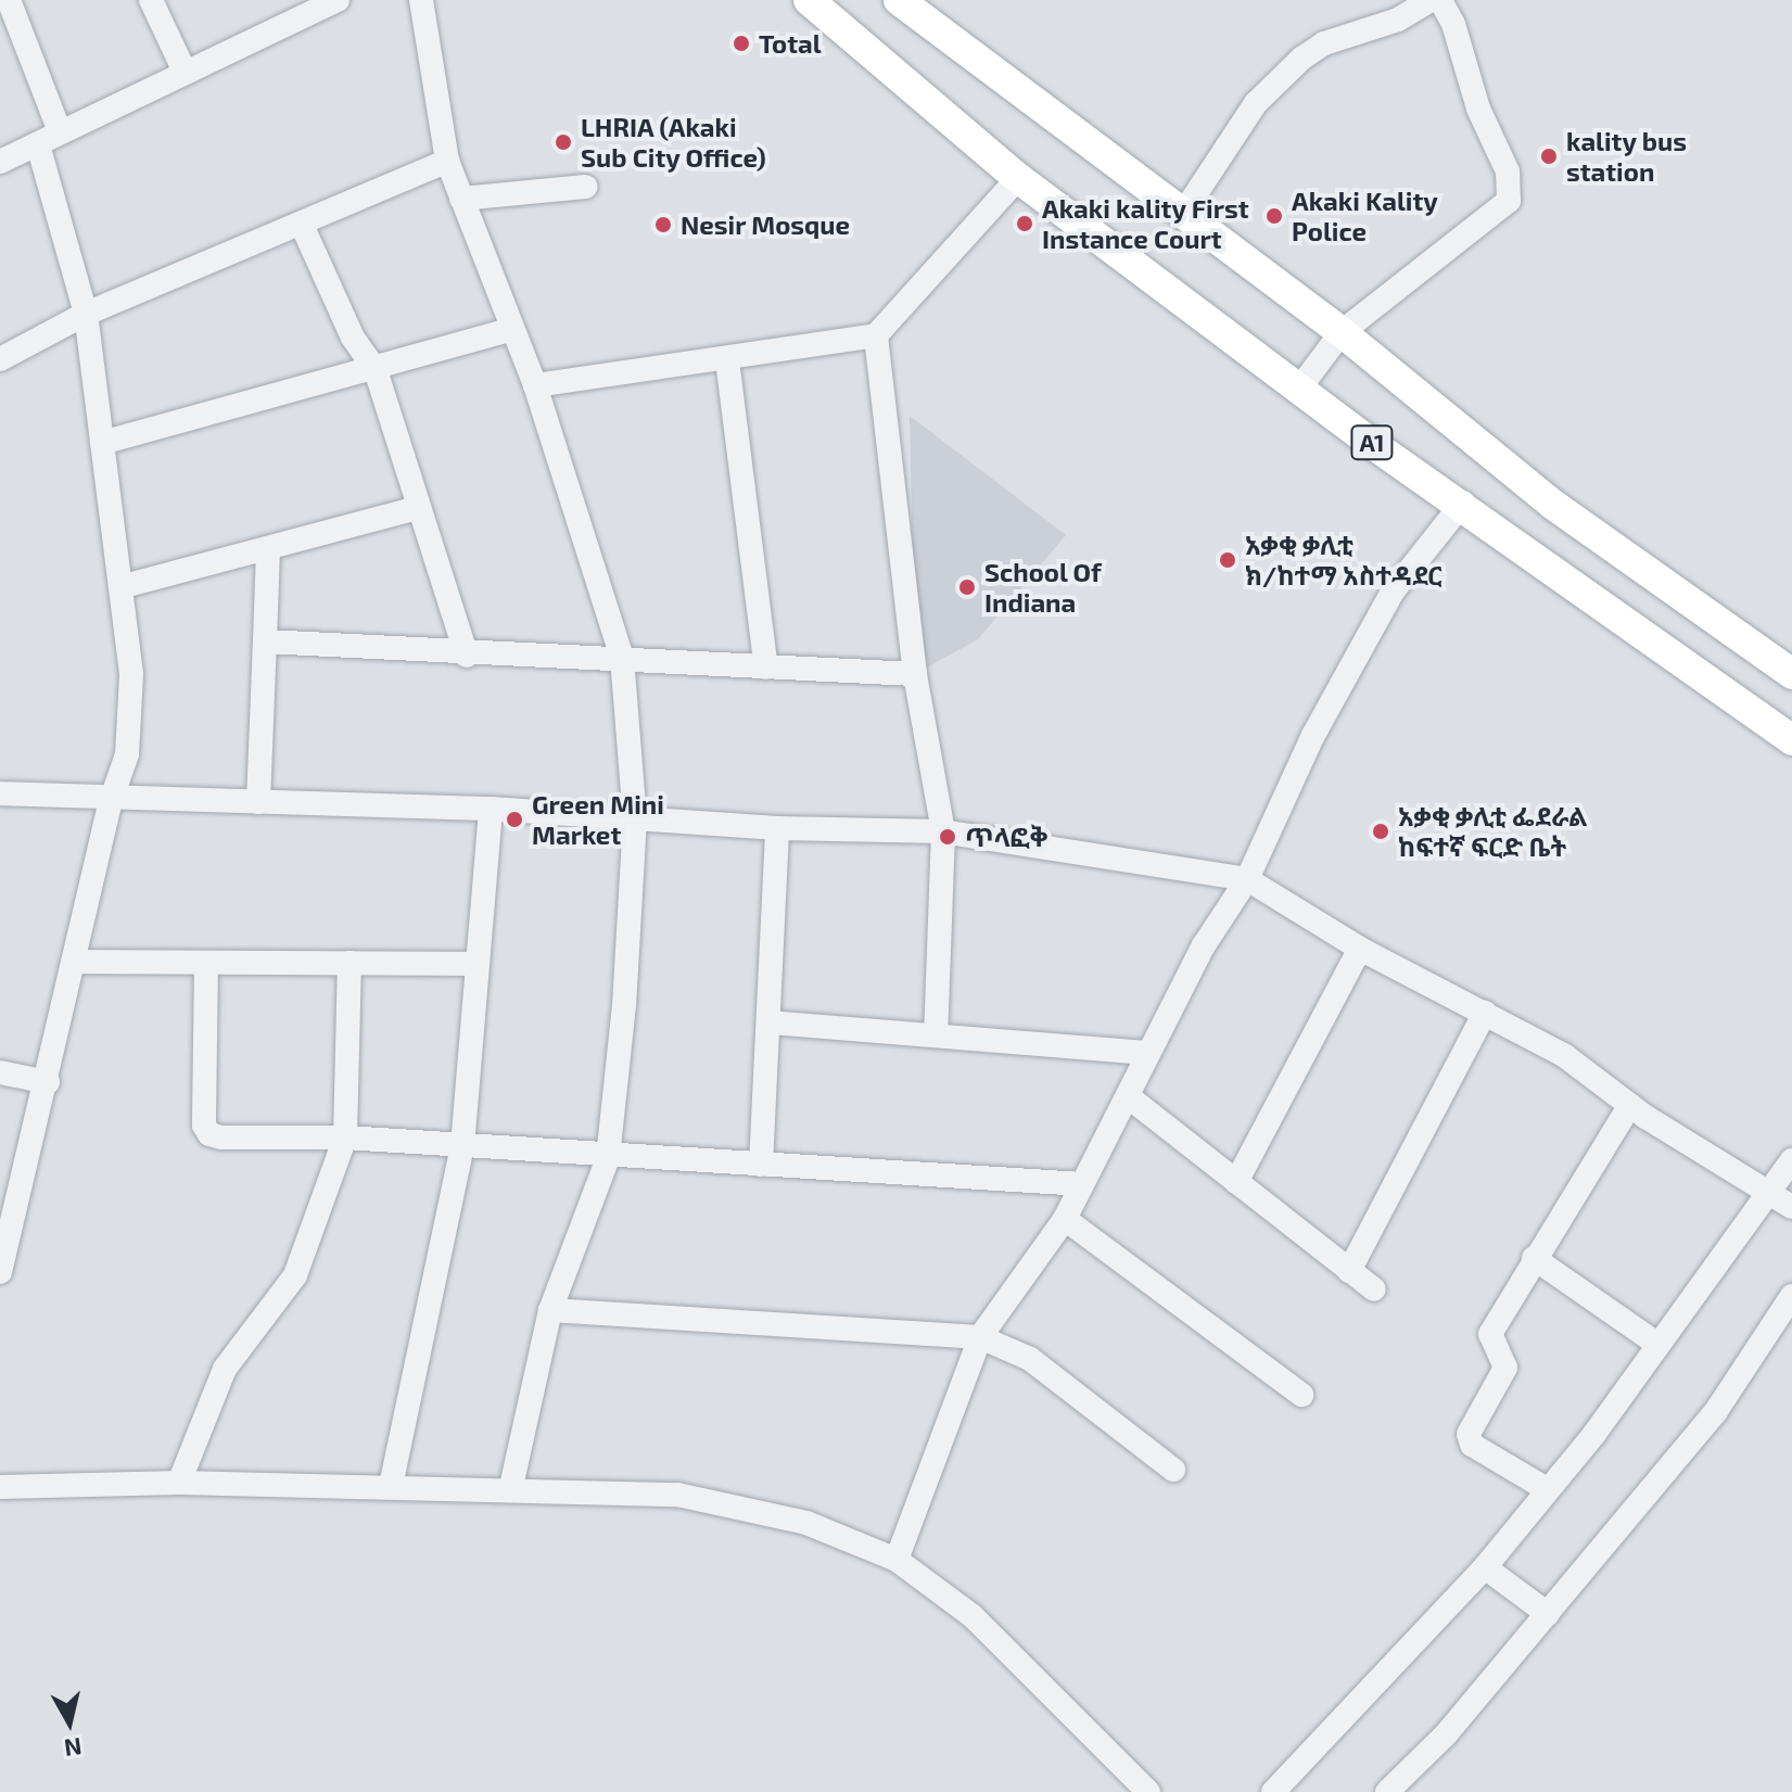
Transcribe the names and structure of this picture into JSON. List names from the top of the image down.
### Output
{
  "streets": {
    "main road": ["A1"]
  },
  "places": [
    "Total",
    "LHRIA (Akaki Sub City Office)",
    "kality bus station",
    "Akaki Kality Police",
    "Akaki kality First Instance Court",
    "Nesir Mosque",
    "አቃቂ ቃሊቲ ክ/ከተማ አስተዳደር",
    "School Of Indiana",
    "Green Mini Market",
    "አቃቂ ቃሊቲ ፌደራል ከፍተኛ ፍርድ ቤት",
    "ጥላፎቅ"
  ],
  "north": "bottom"
}
